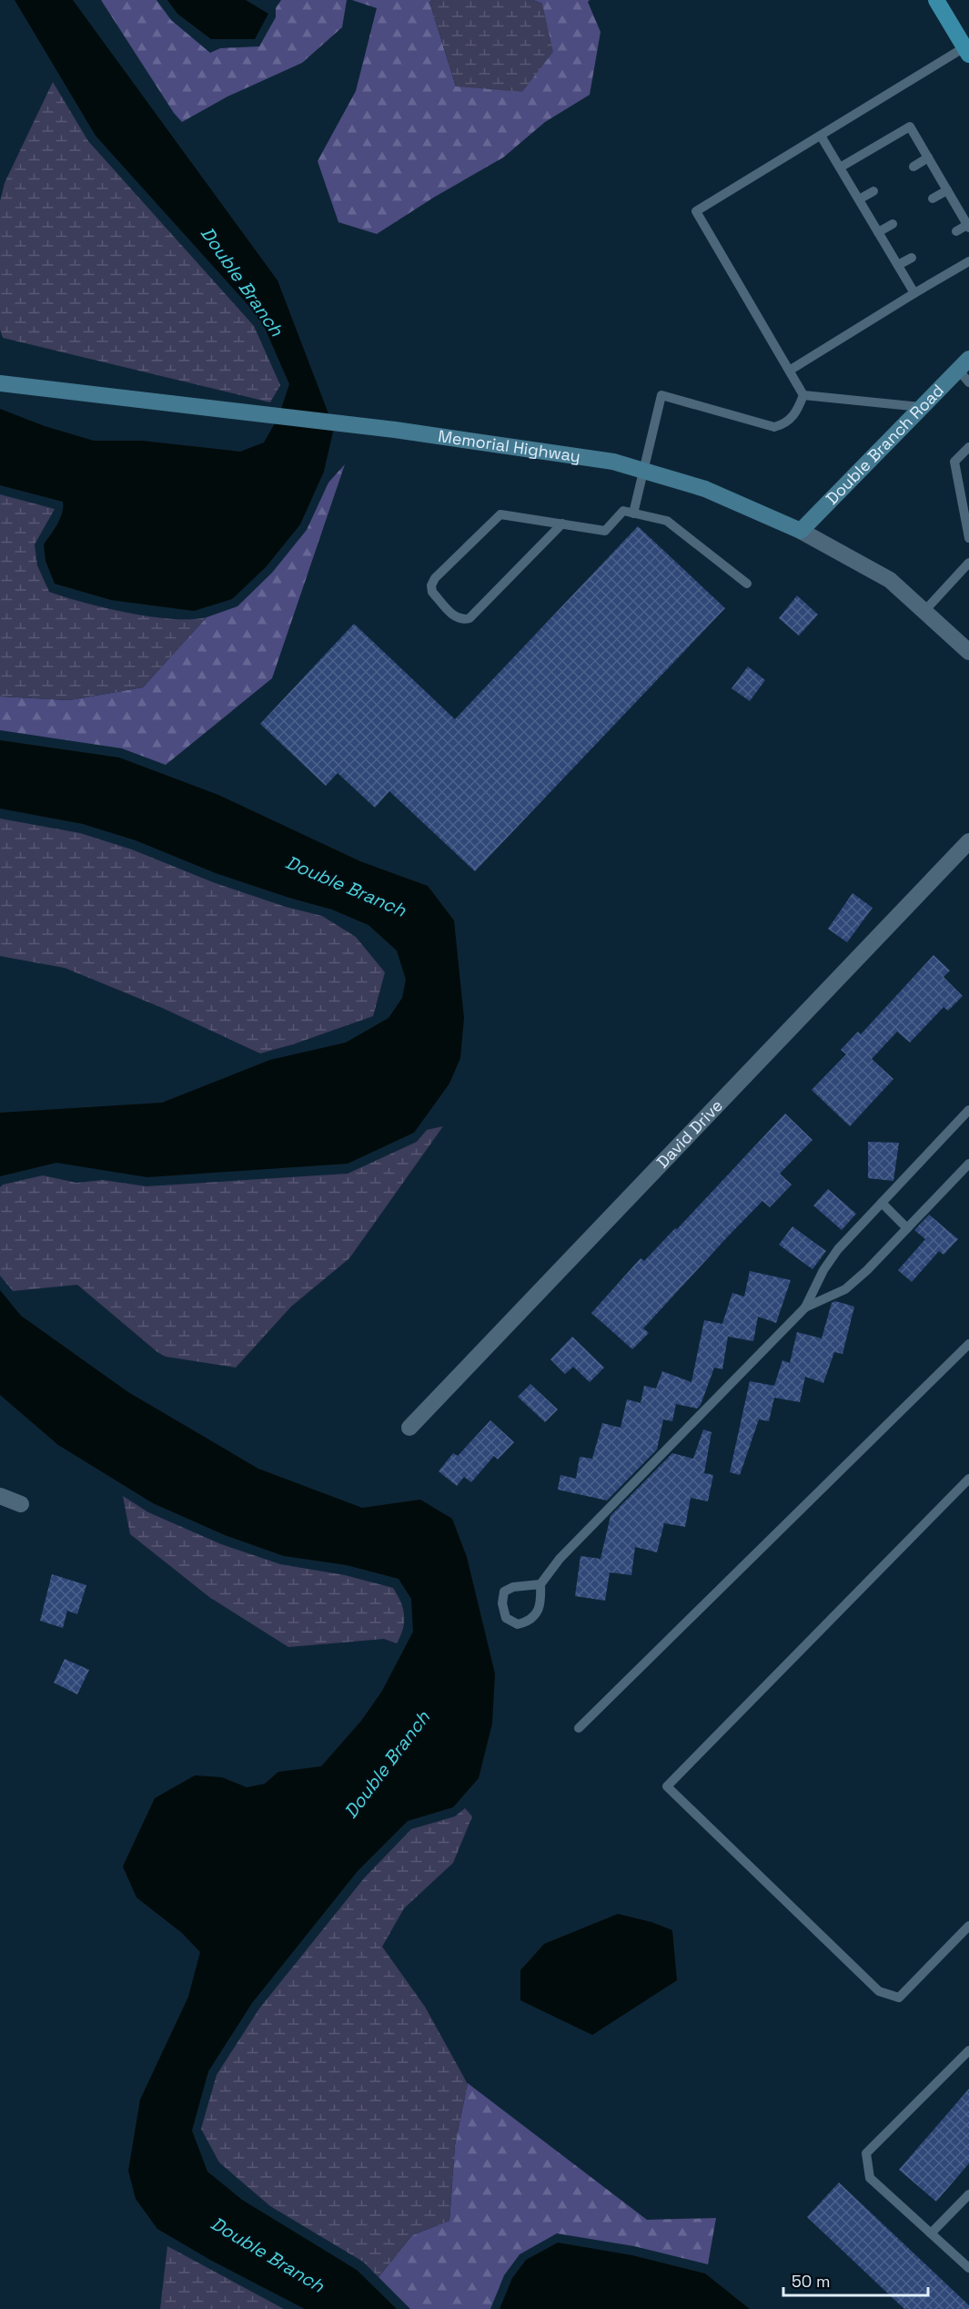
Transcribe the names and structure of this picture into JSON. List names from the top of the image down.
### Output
{
  "streets": {
    "street": ["Double Branch Road", "Memorial Highway", "David Drive"]
  },
  "crossings": [
    ["Double Branch Road", "Memorial Highway"]
  ],
  "water": ["Double Branch"],
  "scale_bar": "50 m"
}
